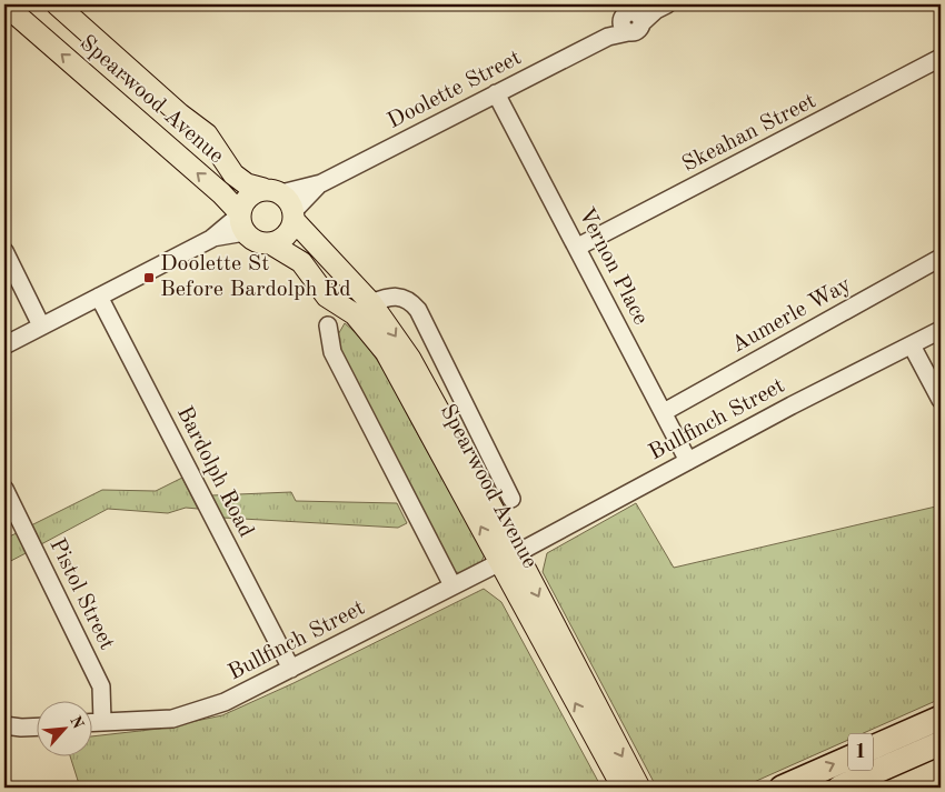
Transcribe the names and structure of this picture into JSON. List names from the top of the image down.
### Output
{
  "streets": {
    "highway": ["1"],
    "main road": ["Spearwood Avenue"],
    "street": [
      "Doolette Street",
      "Skeahan Street",
      "Vernon Place",
      "Aumerle Way",
      "Bullfinch Street",
      "Bardolph Road",
      "Pistol Street"
    ]
  },
  "crossings": [
    ["Doolette Street", "Spearwood Avenue"],
    ["Doolette Street", "Vernon Place"],
    ["Spearwood Avenue", "Bullfinch Street"],
    ["Skeahan Street", "Vernon Place"],
    ["Vernon Place", "Aumerle Way"],
    ["Vernon Place", "Bullfinch Street"],
    ["Bullfinch Street", "Bardolph Road"],
    ["Bullfinch Street", "Pistol Street"]
  ],
  "places": {
    "transit": ["Doolette St Before Bardolph Rd"]
  },
  "north": "top right"
}
